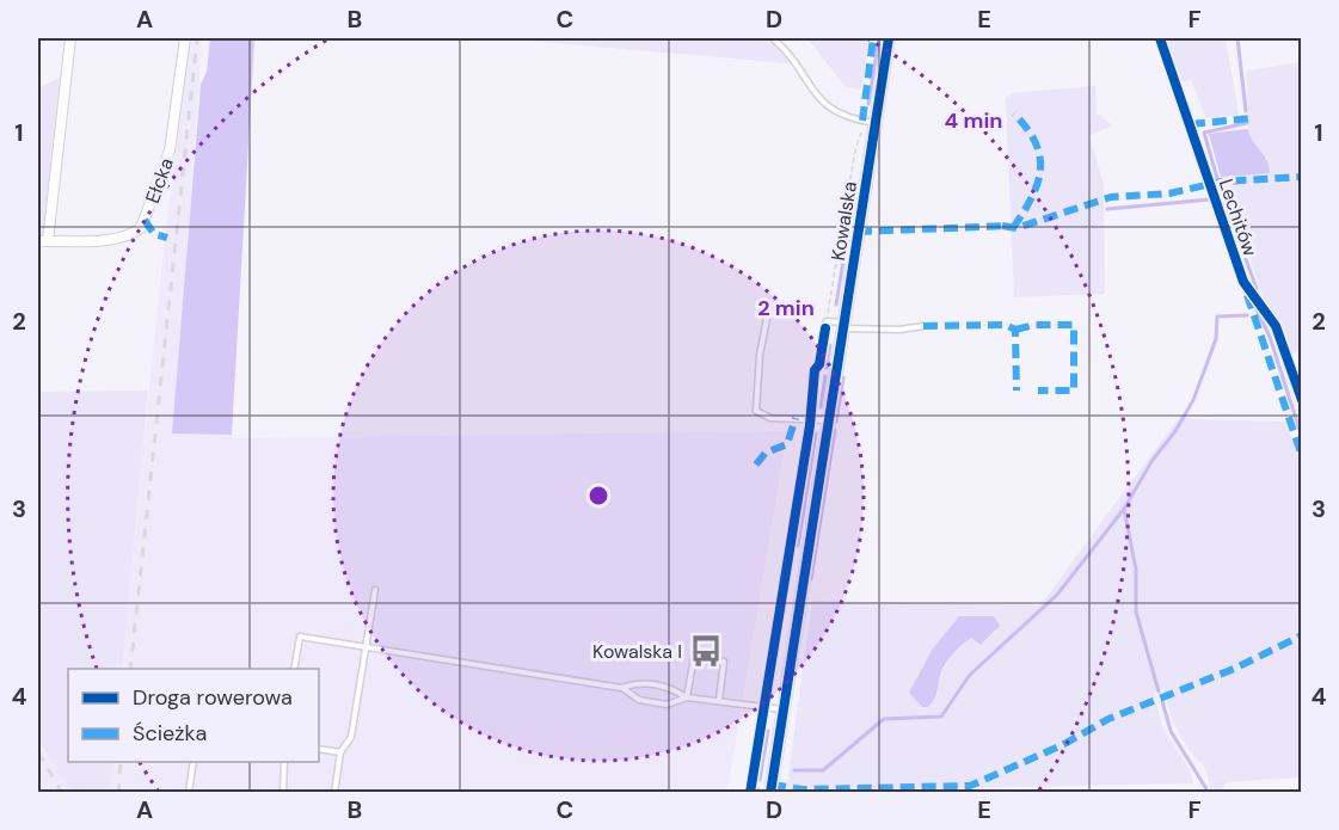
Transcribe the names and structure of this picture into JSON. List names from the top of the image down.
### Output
{
  "streets": {
    "street": ["Ełcka", "Lechitów", "Kowalska"]
  },
  "places": {
    "bus stop": ["Kowalska I"]
  },
  "legend": ["Droga rowerowa", "Ścieżka"],
  "grid": {
    "columns": [
      "A",
      "B",
      "C",
      "D",
      "E",
      "F"
    ],
    "rows": [
      "1",
      "2",
      "3",
      "4"
    ]
  },
  "rings": ["4 min", "2 min"]
}
